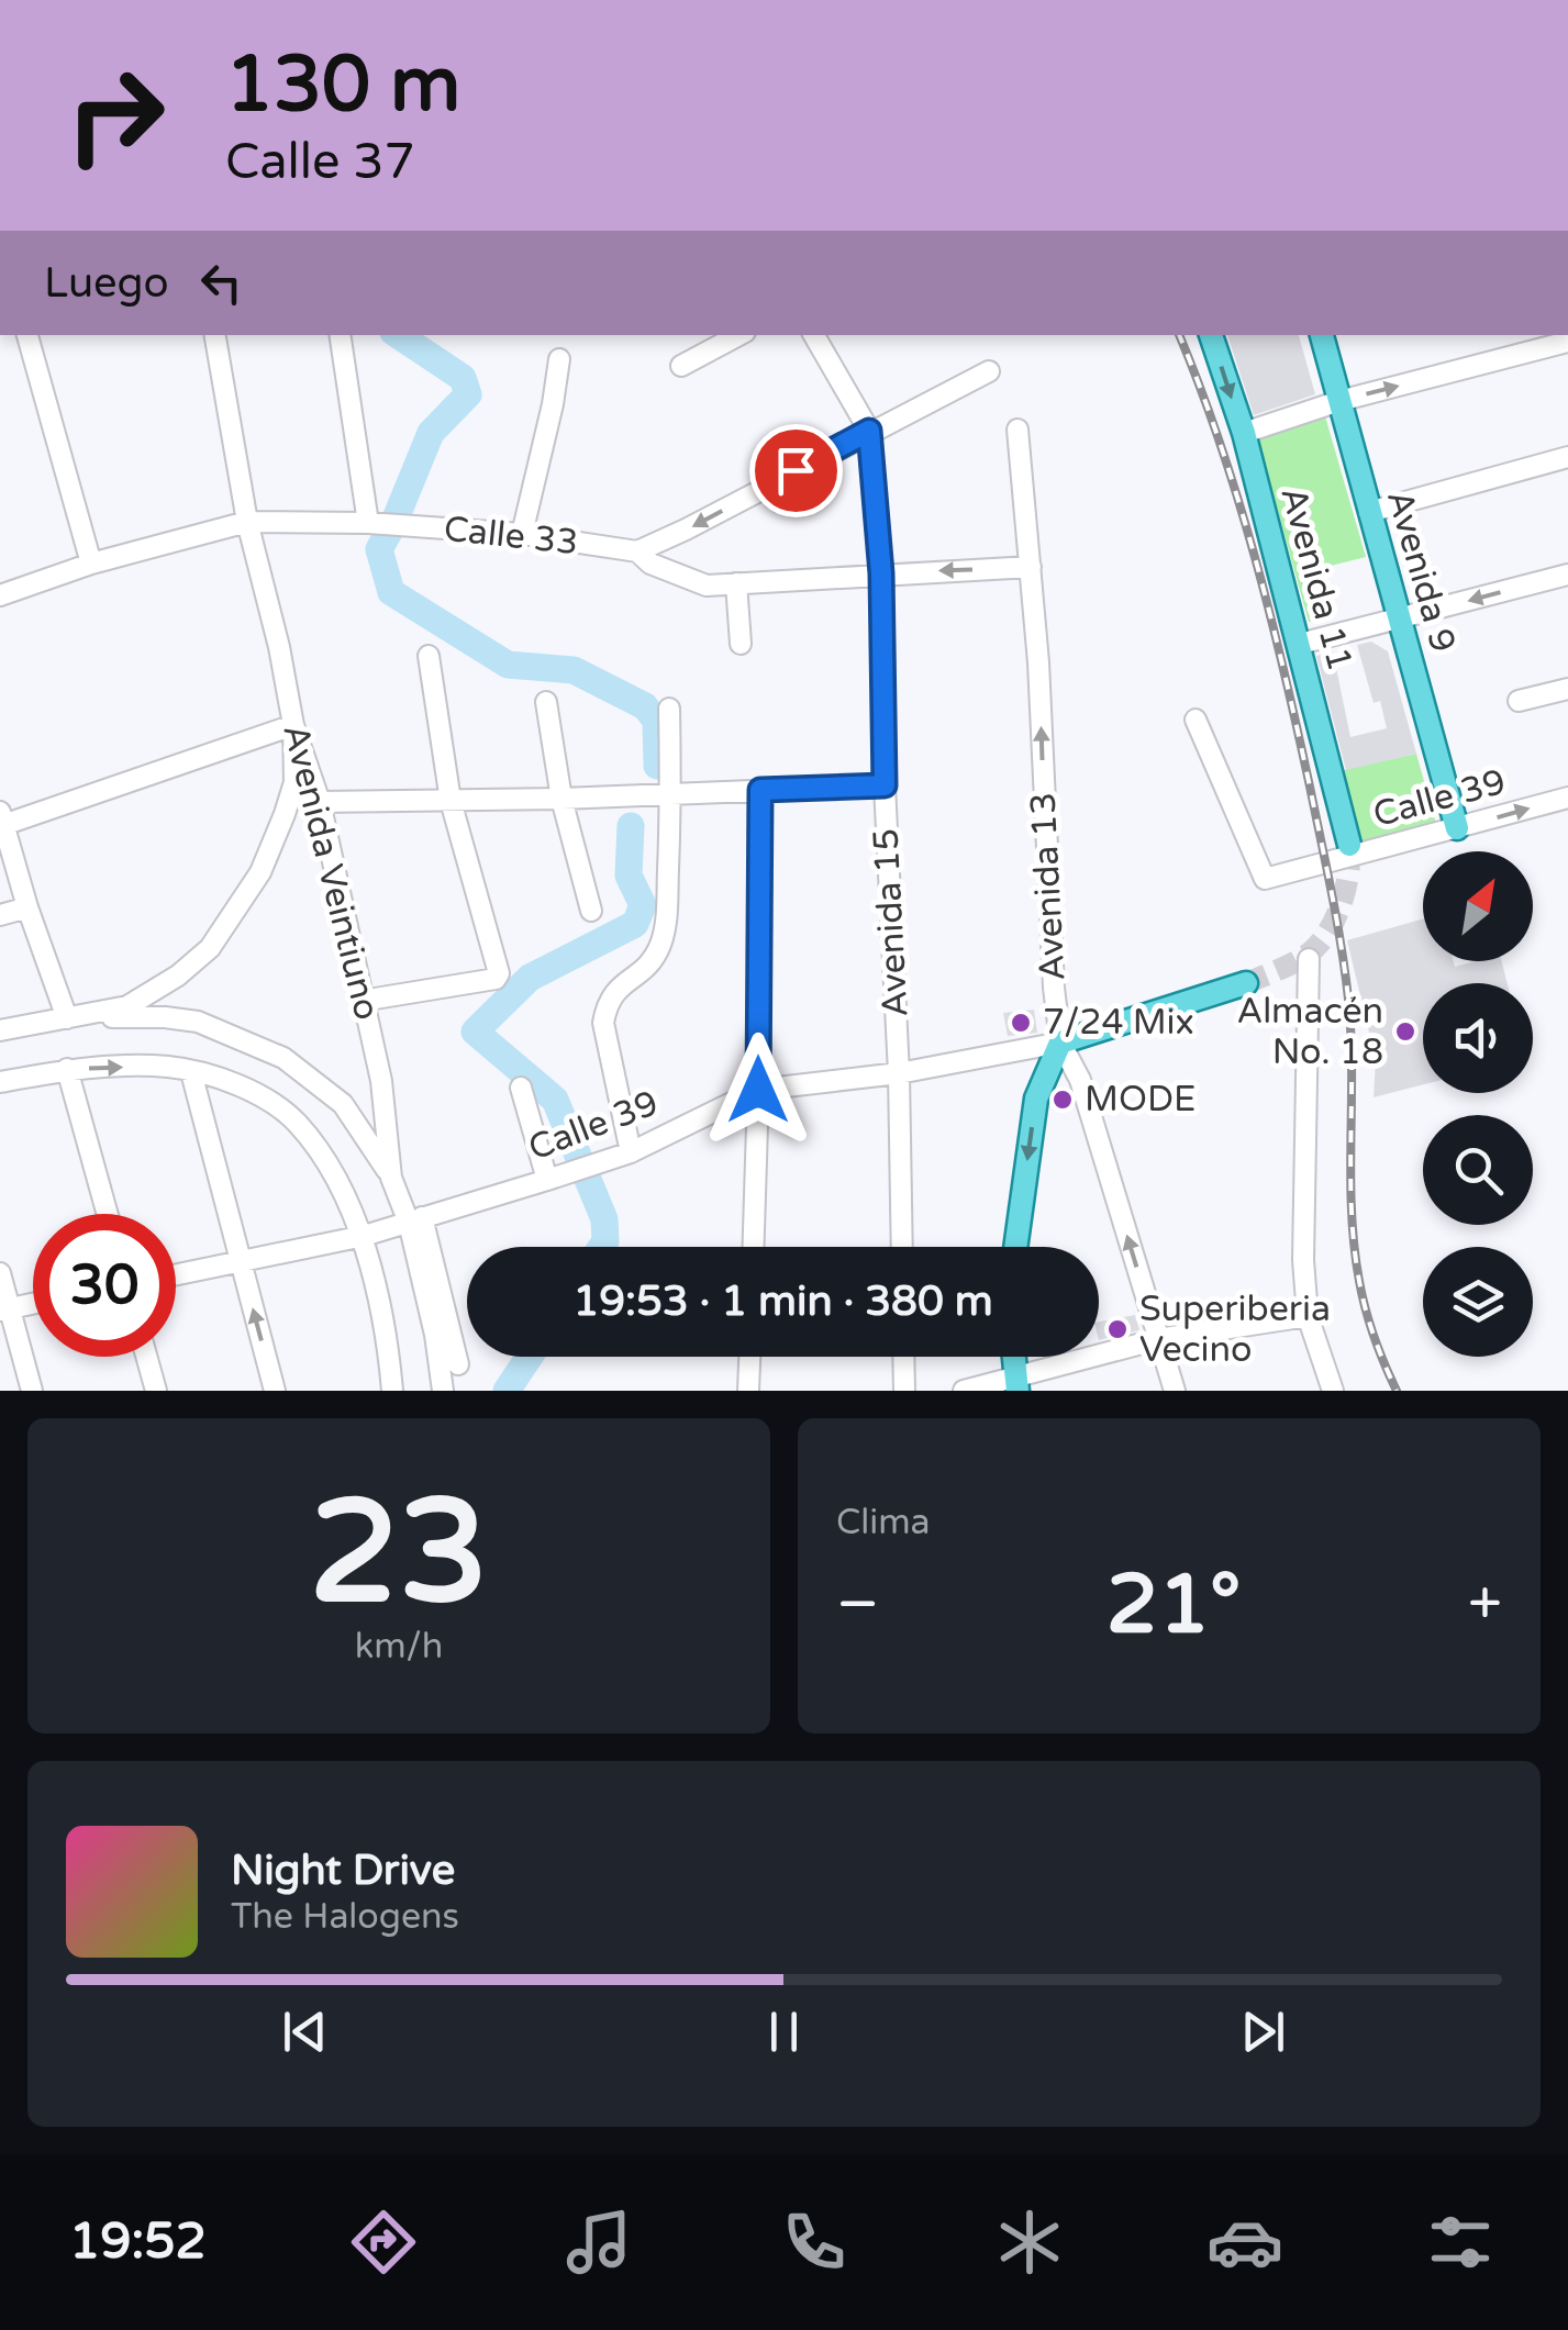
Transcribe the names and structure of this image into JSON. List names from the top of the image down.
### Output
{
  "streets": {
    "main road": ["Avenida 9", "Avenida 11", "Calle 39"],
    "street": [
      "Calle 33",
      "Avenida Veintiuno",
      "Avenida 13",
      "Avenida 15"
    ]
  },
  "crossings": [
    ["Calle 33", "Avenida Veintiuno"],
    ["Avenida 9", "Calle 39"],
    ["Calle 39", "Avenida Veintiuno"],
    ["Calle 39", "Avenida 13"],
    ["Calle 39", "Avenida 15"]
  ],
  "one_way": ["Avenida 13"],
  "places": [
    "7/24 Mix",
    "Almacén No. 18",
    "MODE",
    "Superiberia Vecino"
  ],
  "north": "top right",
  "page": {
    "turn": ["130 m", "Calle 37"],
    "then": "Luego",
    "limit": "30",
    "trip": "19:53 · 1 min · 380 m",
    "tile": [
      ["23", "km/h"],
      "Clima"
    ],
    "heat": ["−", "21°", "+"],
    "song": ["Night Drive", "The Halogens"],
    "tabs": "19:52"
  }
}
